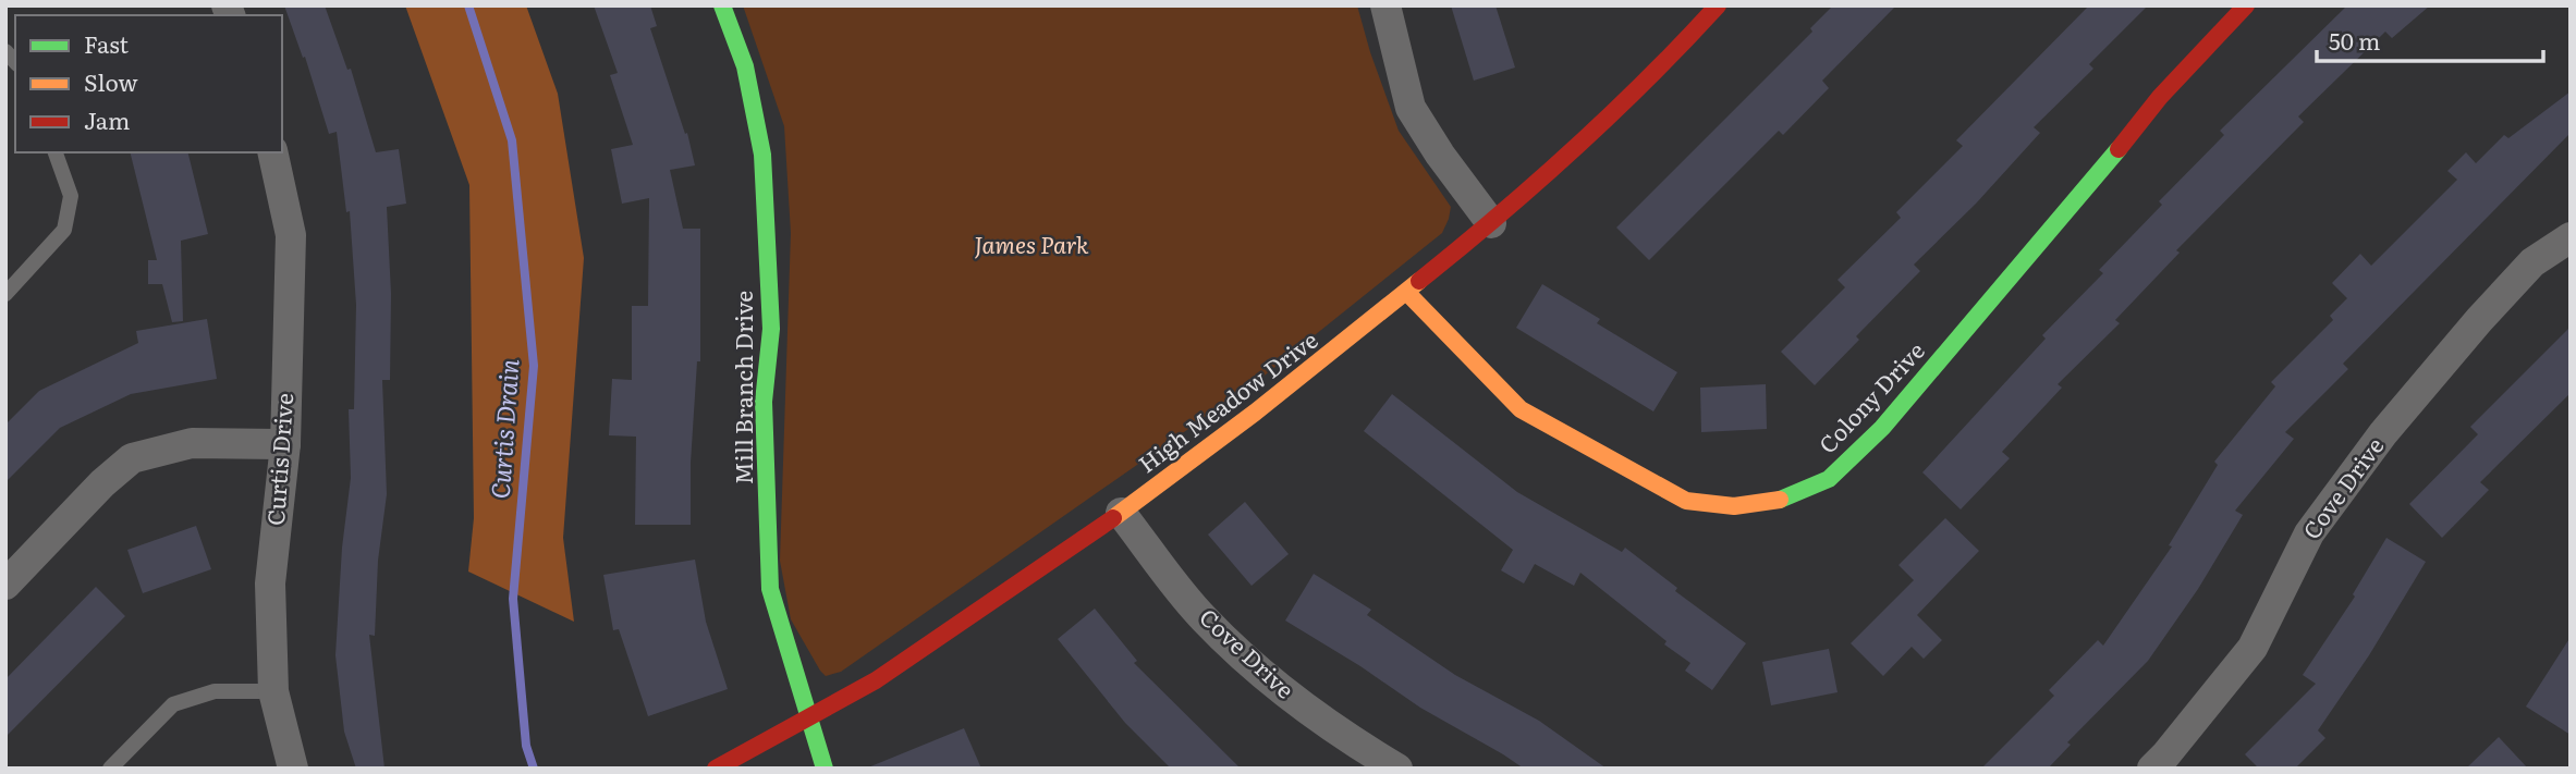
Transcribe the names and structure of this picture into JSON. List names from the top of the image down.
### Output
{
  "streets": {
    "street": [
      "Mill Branch Drive",
      "Colony Drive",
      "High Meadow Drive",
      "Curtis Drive",
      "Cove Drive"
    ]
  },
  "crossings": [
    ["Mill Branch Drive", "High Meadow Drive"],
    ["Colony Drive", "High Meadow Drive"],
    ["High Meadow Drive", "Cove Drive"]
  ],
  "water": ["Curtis Drain"],
  "parks": ["James Park"],
  "legend": ["Fast", "Slow", "Jam"],
  "scale_bar": "50 m"
}
